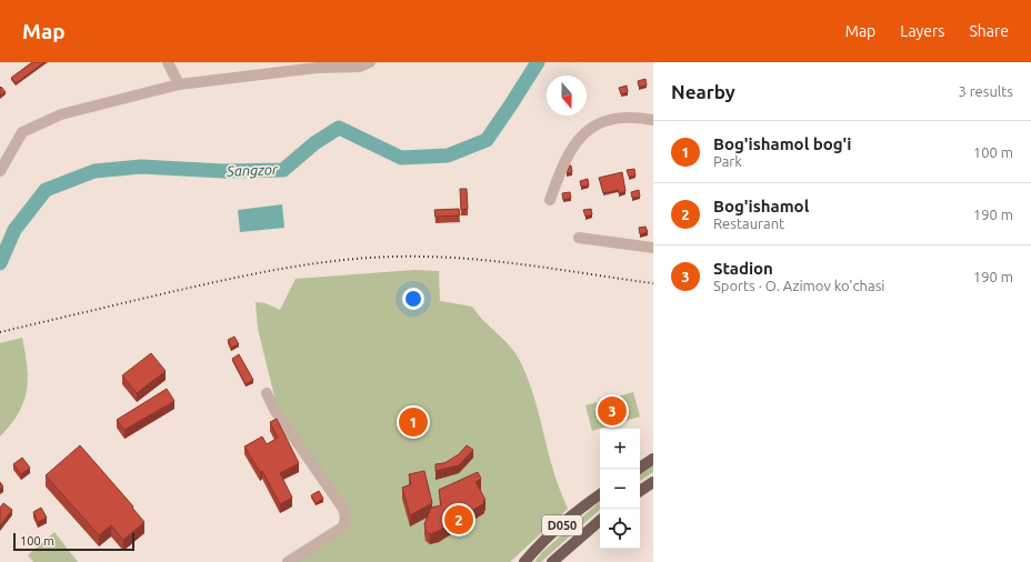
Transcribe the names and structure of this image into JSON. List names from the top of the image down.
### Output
{
  "streets": {
    "main road": ["D050"]
  },
  "water": ["Sangzor"],
  "scale_bar": "100 m",
  "north": "bottom",
  "page": {
    "header": "Map",
    "nav": ["Map", "Layers", "Share"],
    "heading": ["Nearby", "3 results"],
    "list": [
      {
        "mark": "1",
        "name": "Bog'ishamol bog'i",
        "note": "Park",
        "value": "100 m"
      },
      {
        "mark": "2",
        "name": "Bog'ishamol",
        "note": "Restaurant",
        "value": "190 m"
      },
      {
        "mark": "3",
        "name": "Stadion",
        "note": "Sports · O. Azimov ko'chasi",
        "value": "190 m"
      }
    ],
    "pins": ["3", "1", "2"],
    "map_buttons": ["+", "−"],
    "scale": "100 m"
  }
}
